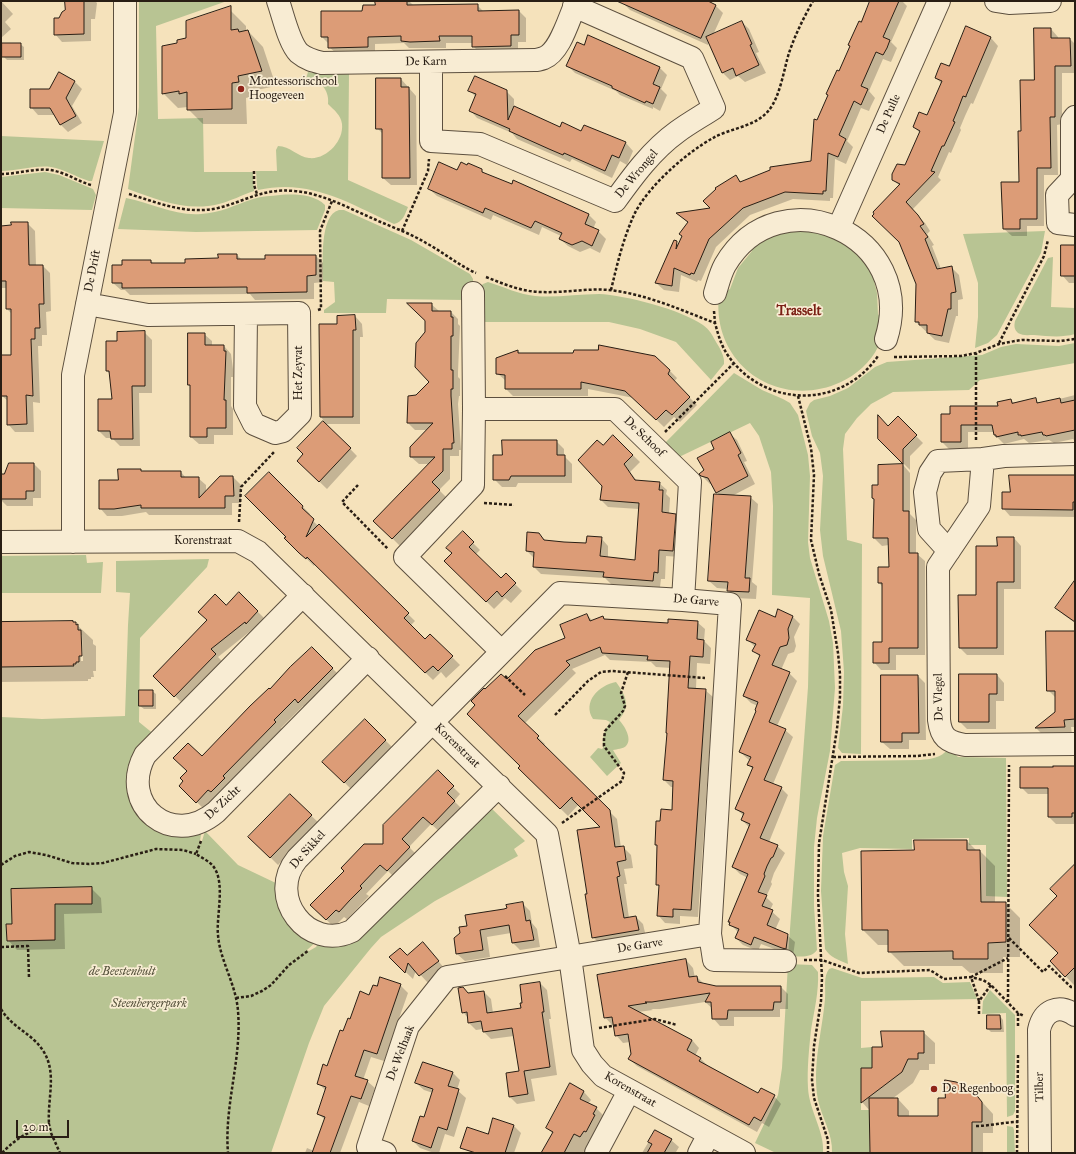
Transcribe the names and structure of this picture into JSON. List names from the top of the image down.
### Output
{
  "streets": {
    "street": [
      "De Karn",
      "De Pulle",
      "De Wrongel",
      "De Drift",
      "Het Zeyvat",
      "De Schoof",
      "Korenstraat",
      "De Garve",
      "De Vlegel",
      "De Zicht",
      "De Sikkel",
      "De Welhaak",
      "Tilber"
    ]
  },
  "crossings": [
    ["De Karn", "De Wrongel"],
    ["De Drift", "Korenstraat"],
    ["De Schoof", "De Garve"],
    ["Korenstraat", "De Garve"],
    ["Korenstraat", "De Zicht"],
    ["Korenstraat", "De Sikkel"],
    ["Korenstraat", "De Welhaak"],
    ["De Garve", "De Sikkel"],
    ["De Garve", "De Welhaak"]
  ],
  "districts": ["Trasselt"],
  "parks": ["de Beestenbult", "Steenbergerpark"],
  "places": ["Montessorischool Hoogeveen", "De Regenboog"],
  "scale_bar": "20 m"
}
